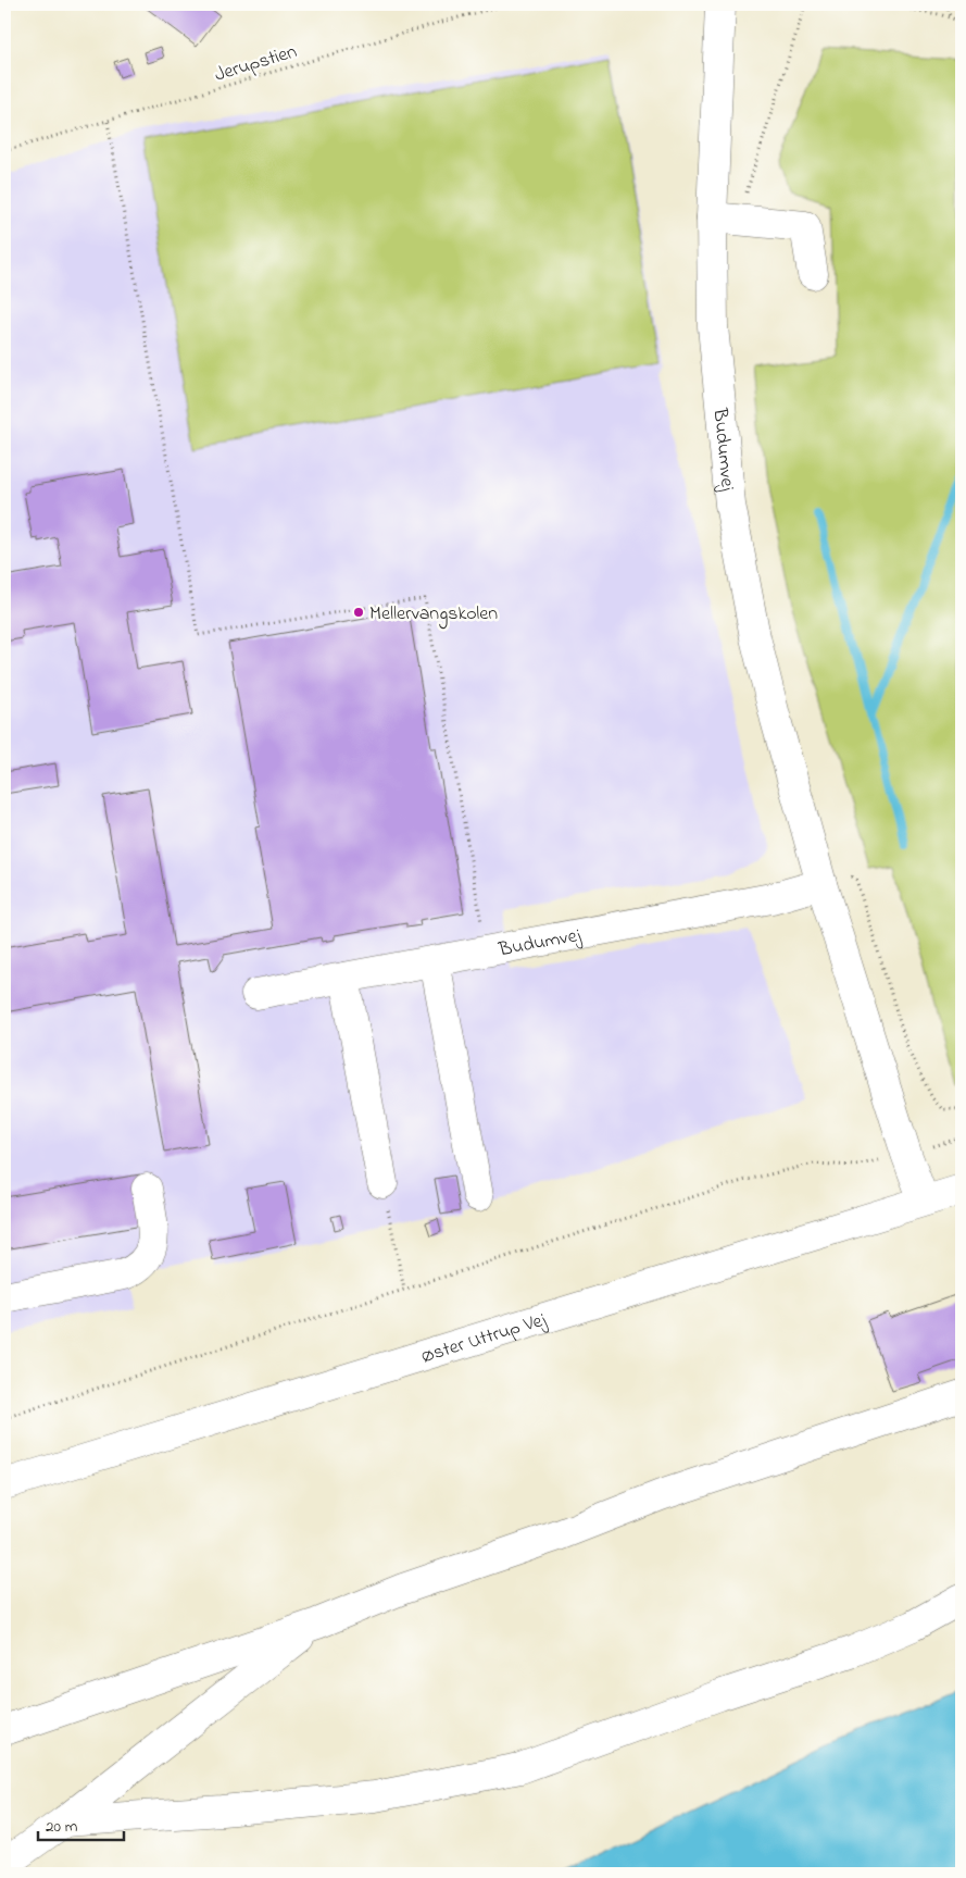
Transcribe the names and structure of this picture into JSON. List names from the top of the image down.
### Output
{
  "streets": {
    "street": ["Budumvej", "Øster Uttrup Vej"],
    "path": ["Jerupstien"]
  },
  "crossings": [
    ["Budumvej", "Øster Uttrup Vej"]
  ],
  "places": ["Mellervangskolen"],
  "scale_bar": "20 m"
}
